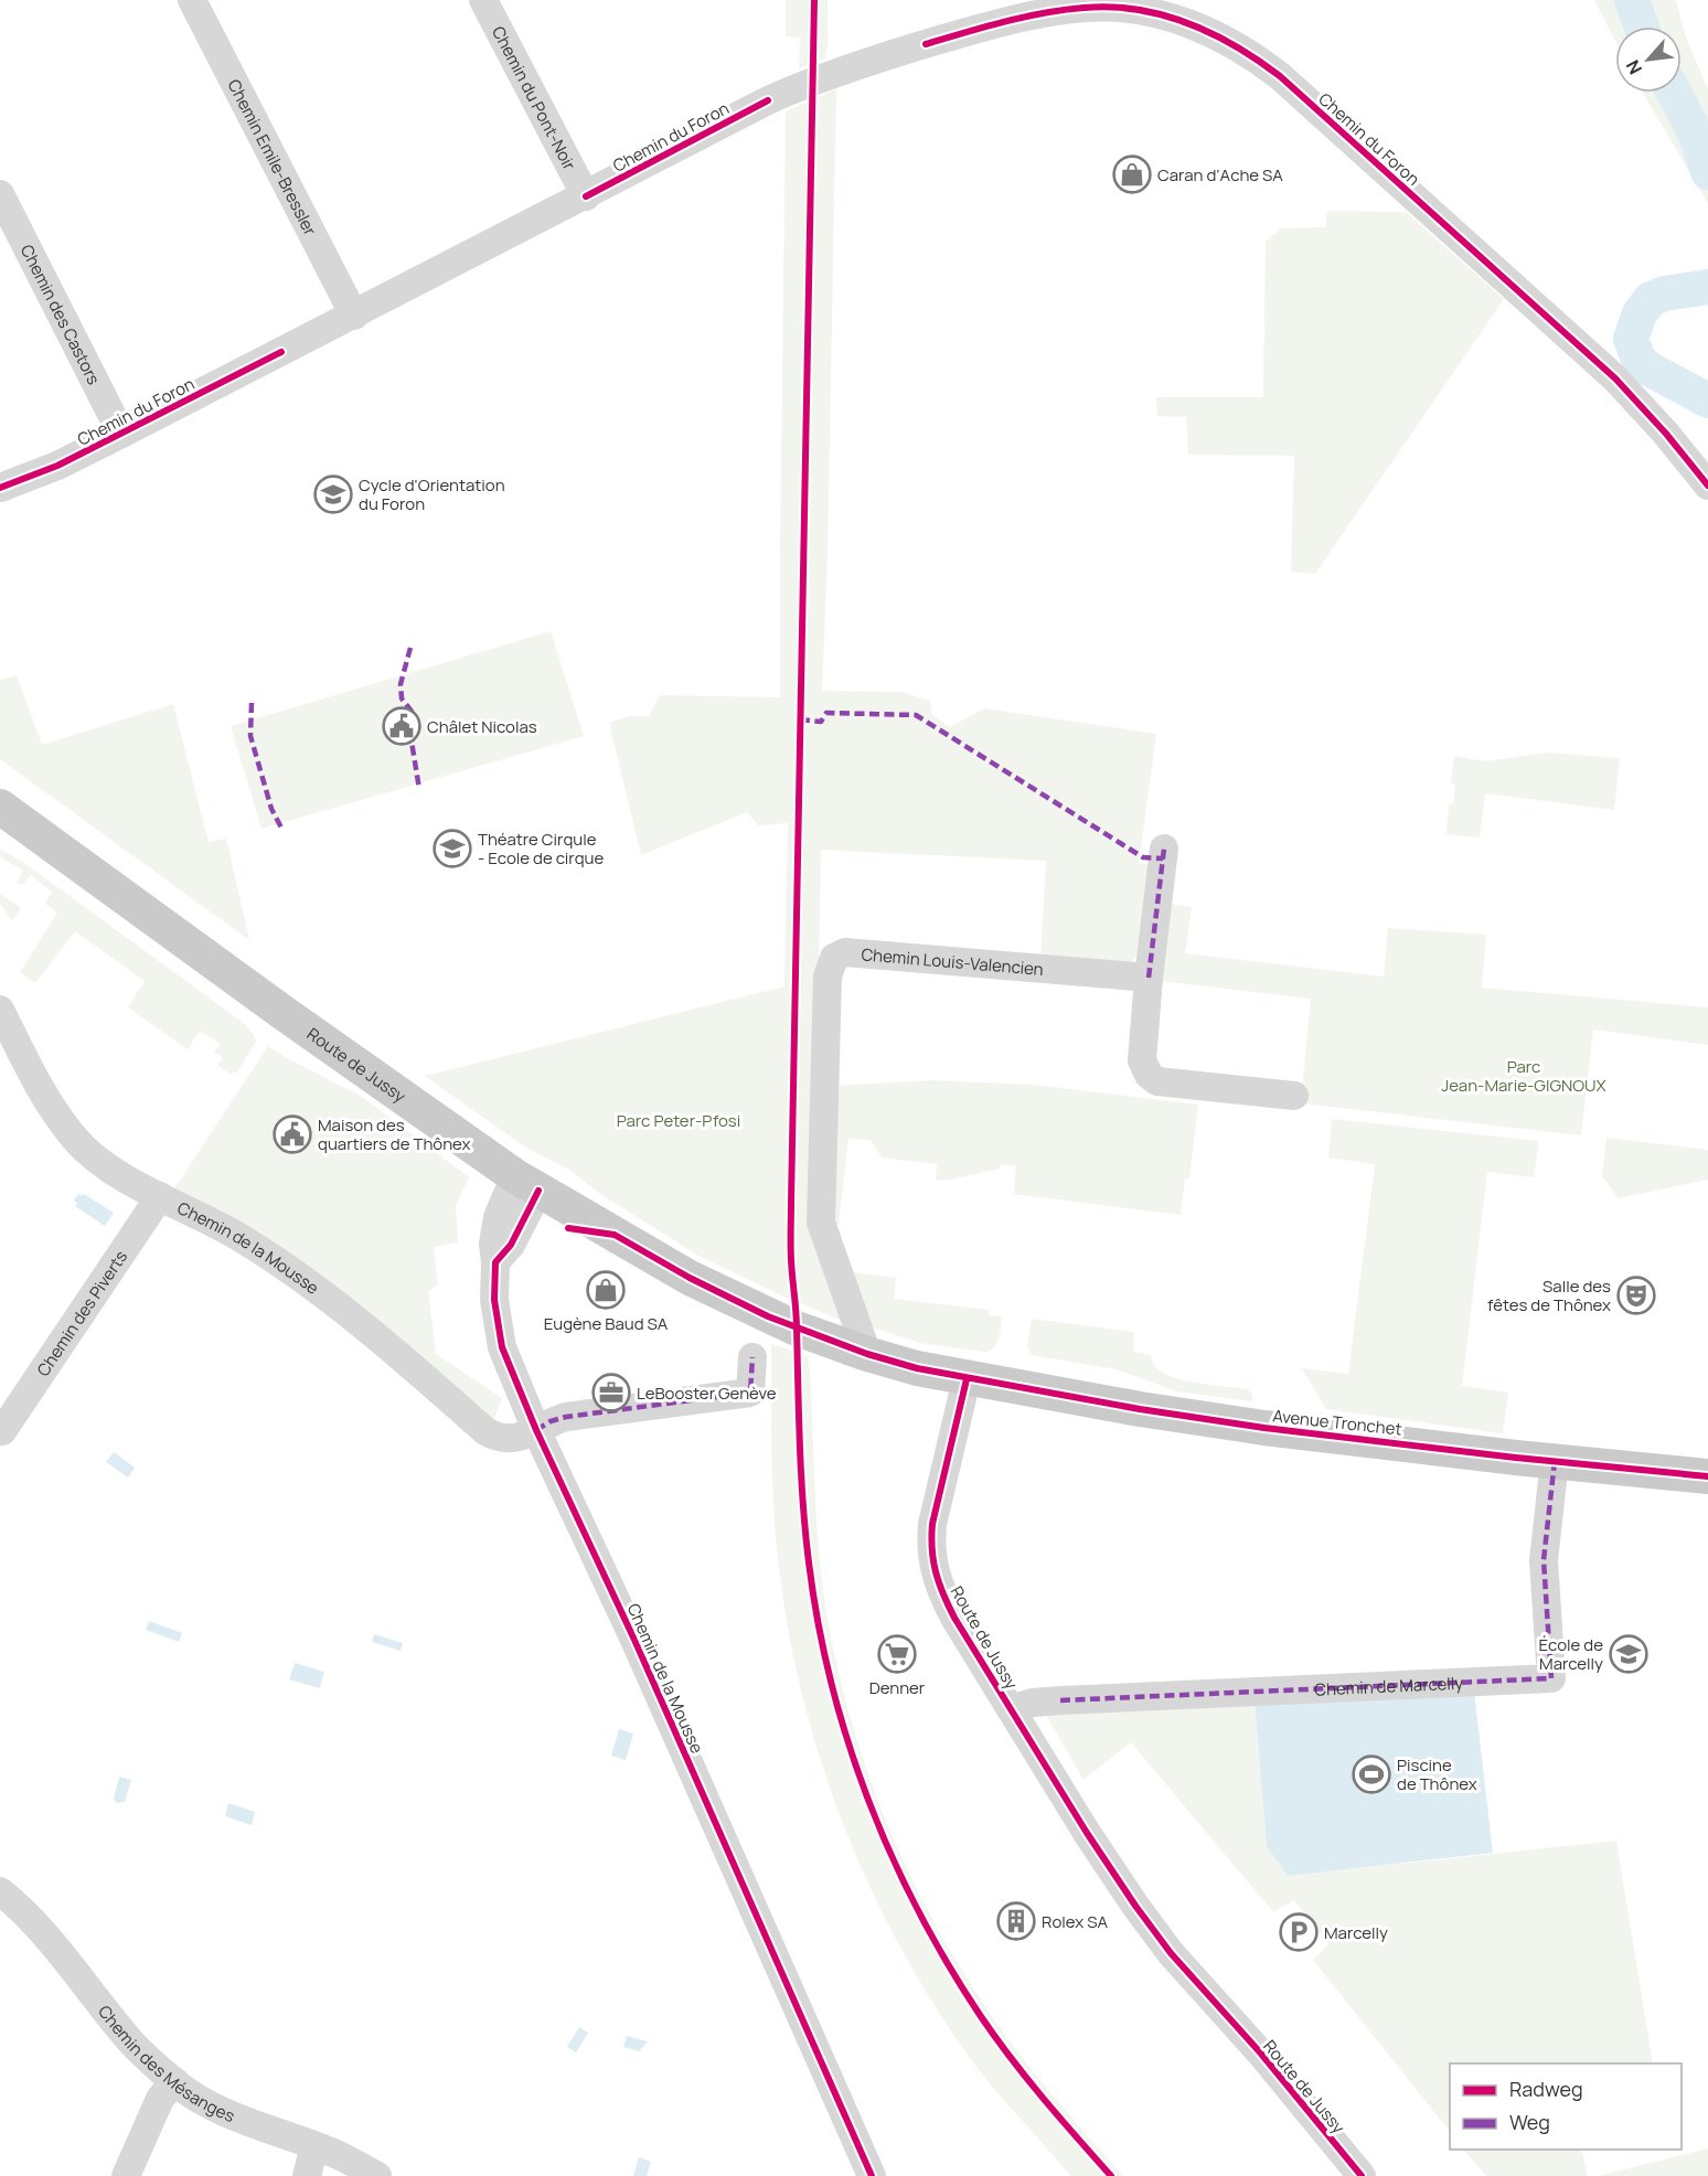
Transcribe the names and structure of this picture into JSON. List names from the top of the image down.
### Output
{
  "streets": {
    "main road": ["Route de Jussy", "Avenue Tronchet"],
    "street": [
      "Chemin du Pont-Noir",
      "Chemin du Foron",
      "Chemin Emile-Bressler",
      "Chemin des Castors",
      "Chemin Louis-Valencien",
      "Chemin de la Mousse",
      "Chemin des Piverts",
      "Chemin de Marcelly",
      "Chemin des Mésanges"
    ]
  },
  "crossings": [
    ["Chemin du Pont-Noir", "Chemin du Foron"],
    ["Chemin du Foron", "Chemin Emile-Bressler"],
    ["Chemin du Foron", "Chemin des Castors"],
    ["Chemin Louis-Valencien", "Route de Jussy"],
    ["Route de Jussy", "Chemin de la Mousse"],
    ["Route de Jussy", "Avenue Tronchet"],
    ["Route de Jussy", "Chemin de Marcelly"],
    ["Chemin de la Mousse", "Chemin des Piverts"],
    ["Avenue Tronchet", "Chemin de Marcelly"]
  ],
  "parks": ["Parc Jean-Marie-GIGNOUX", "Parc Peter-Pfosi"],
  "places": {
    "shop": ["Caran d‘Ache SA", "Eugène Baud SA"],
    "school or university": ["Cycle d'Orientation du Foron", "Théatre Cirqule - Ecole de cirque", "École de Marcelly"],
    "public building": ["Châlet Nicolas", "Maison des quartiers de Thônex"],
    "theatre": ["Salle des fêtes de Thônex"],
    "office": ["LeBooster Genève"],
    "supermarket": ["Denner"],
    "sports": ["Piscine de Thônex"],
    "building": ["Rolex SA"],
    "parking": ["Marcelly"]
  },
  "legend": ["Radweg", "Weg"],
  "north": "bottom left"
}
